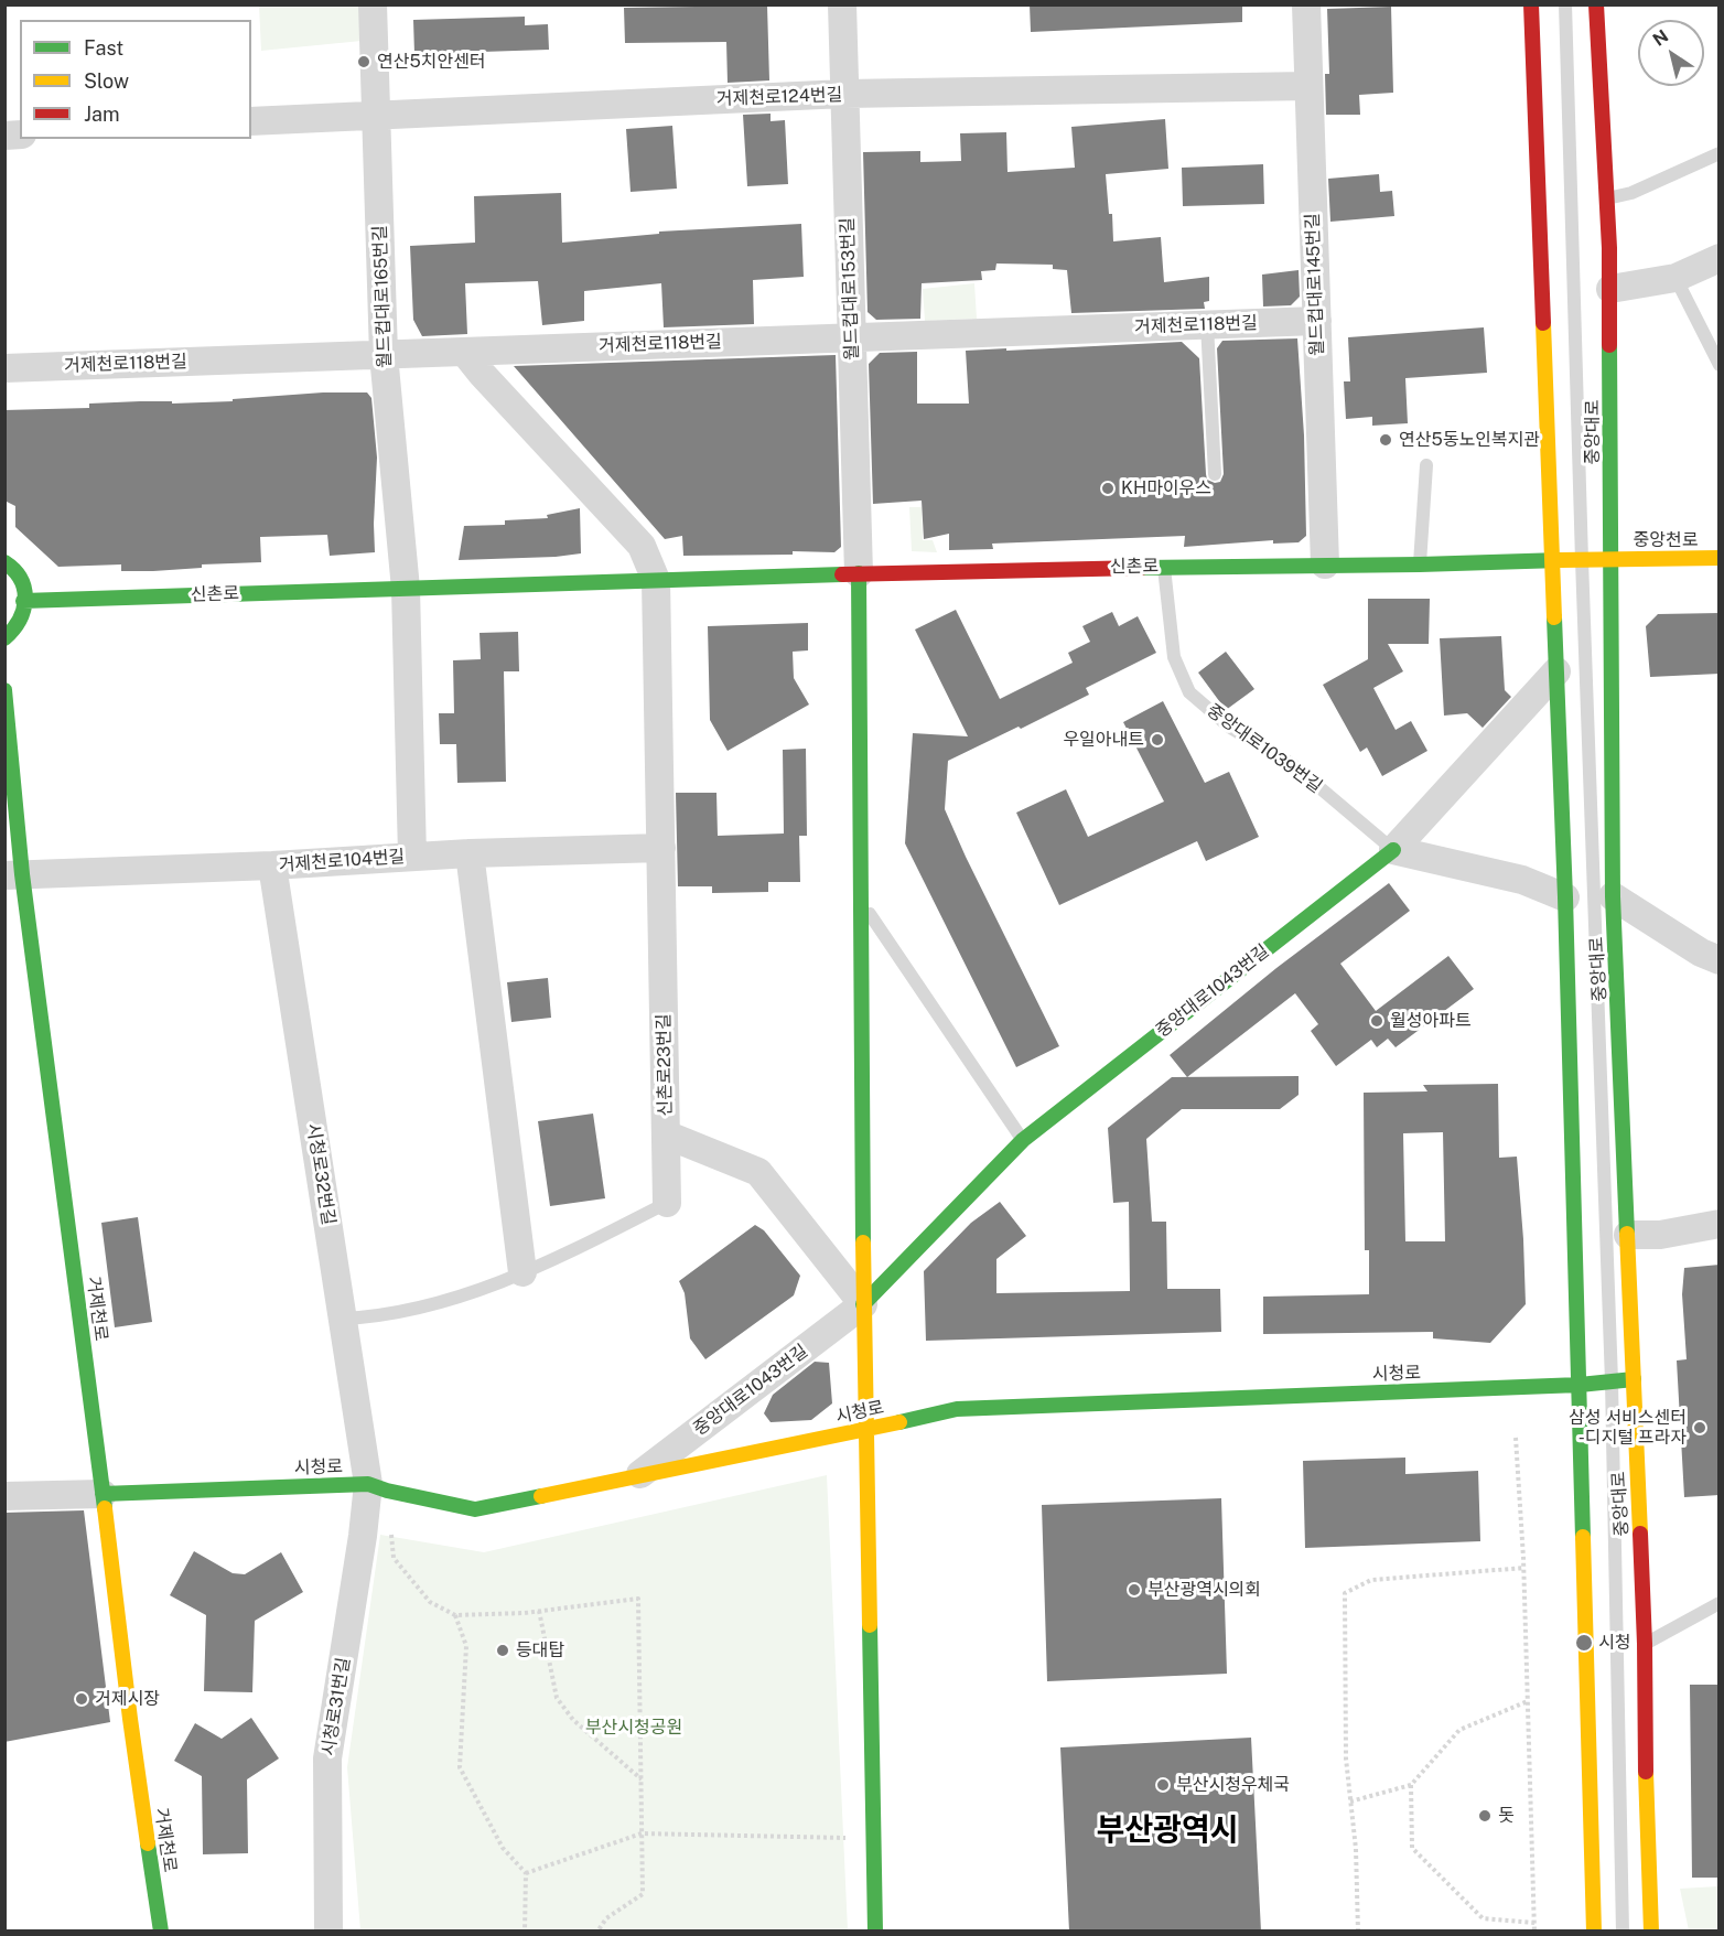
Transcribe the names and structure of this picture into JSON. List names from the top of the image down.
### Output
{
  "streets": {
    "main road": [
      "중앙대로",
      "중앙천로",
      "신촌로",
      "중앙대로1043번길",
      "거제천로",
      "시청로"
    ],
    "street": [
      "거제천로124번길",
      "월드컵대로145번길",
      "월드컵대로153번길",
      "월드컵대로165번길",
      "거제천로118번길",
      "중앙대로1039번길",
      "거제천로104번길",
      "신촌로23번길",
      "시청로32번길",
      "시청로31번길"
    ]
  },
  "crossings": [
    ["거제천로124번길", "월드컵대로145번길"],
    ["거제천로124번길", "월드컵대로153번길"],
    ["거제천로124번길", "월드컵대로165번길"],
    ["월드컵대로145번길", "거제천로118번길"],
    ["월드컵대로145번길", "신촌로"],
    ["월드컵대로153번길", "거제천로118번길"],
    ["월드컵대로153번길", "신촌로"],
    ["월드컵대로165번길", "거제천로118번길"],
    ["월드컵대로165번길", "신촌로"],
    ["중앙대로", "중앙천로"],
    ["중앙대로", "신촌로"],
    ["중앙대로", "중앙대로1039번길"],
    ["중앙대로", "중앙대로1043번길"],
    ["중앙대로", "시청로"],
    ["중앙천로", "신촌로"],
    ["신촌로", "중앙대로1039번길"],
    ["신촌로", "신촌로23번길"],
    ["중앙대로1039번길", "중앙대로1043번길"],
    ["거제천로104번길", "신촌로23번길"],
    ["거제천로104번길", "시청로32번길"],
    ["거제천로104번길", "거제천로"],
    ["중앙대로1043번길", "시청로"],
    ["신촌로23번길", "시청로32번길"],
    ["시청로32번길", "시청로"],
    ["시청로32번길", "시청로31번길"],
    ["거제천로", "시청로"],
    ["시청로", "시청로31번길"]
  ],
  "districts": ["부산광역시"],
  "parks": ["부산시청공원"],
  "places": [
    "연산5치안센터",
    "연산5동노인복지관",
    "KH마이우스",
    "우일아내트",
    "월성아파트",
    "삼성 서비스센터 -디지털 프라자",
    "부산광역시의회",
    "시청",
    "등대탑",
    "거제시장",
    "부산시청우체국",
    "돗"
  ],
  "legend": ["Fast", "Slow", "Jam"],
  "north": "top left"
}
